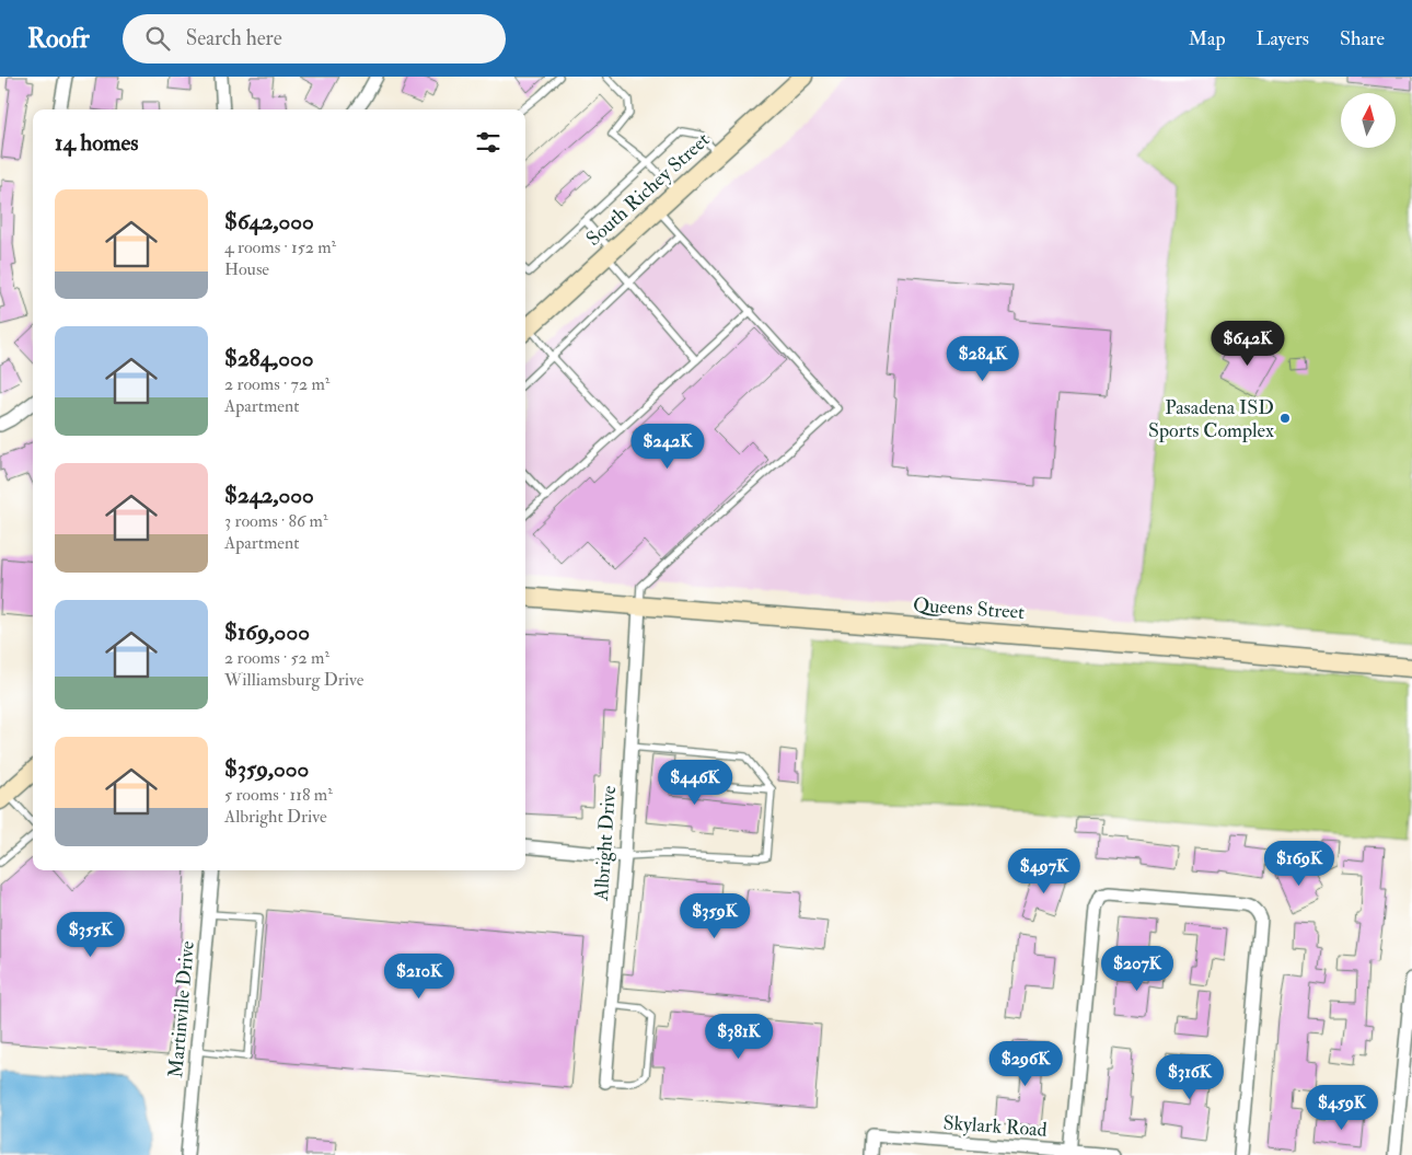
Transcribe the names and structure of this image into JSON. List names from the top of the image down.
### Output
{
  "streets": {
    "street": [
      "South Richey Street",
      "Queens Street",
      "Albright Drive",
      "Martinville Drive",
      "Skylark Road"
    ]
  },
  "crossings": [
    ["Queens Street", "Albright Drive"]
  ],
  "places": ["Pasadena ISD Sports Complex"],
  "north": "top",
  "page": {
    "header": "Roofr",
    "search": "Search here",
    "nav": ["Map", "Layers", "Share"],
    "heading": "14 homes",
    "list": [
      {
        "name": "$642,000",
        "note": "4 rooms · 152 m² · House"
      },
      {
        "name": "$284,000",
        "note": "2 rooms · 72 m² · Apartment"
      },
      {
        "name": "$242,000",
        "note": "3 rooms · 86 m² · Apartment"
      },
      {
        "name": "$169,000",
        "note": "2 rooms · 52 m² · Williamsburg Drive"
      },
      {
        "name": "$359,000",
        "note": "5 rooms · 118 m² · Albright Drive"
      }
    ],
    "price": [
      "$642K",
      "$284K",
      "$242K",
      "$446K",
      "$169K",
      "$497K",
      "$359K",
      "$355K",
      "$207K",
      "$210K",
      "$381K",
      "$296K",
      "$316K",
      "$459K"
    ]
  }
}
